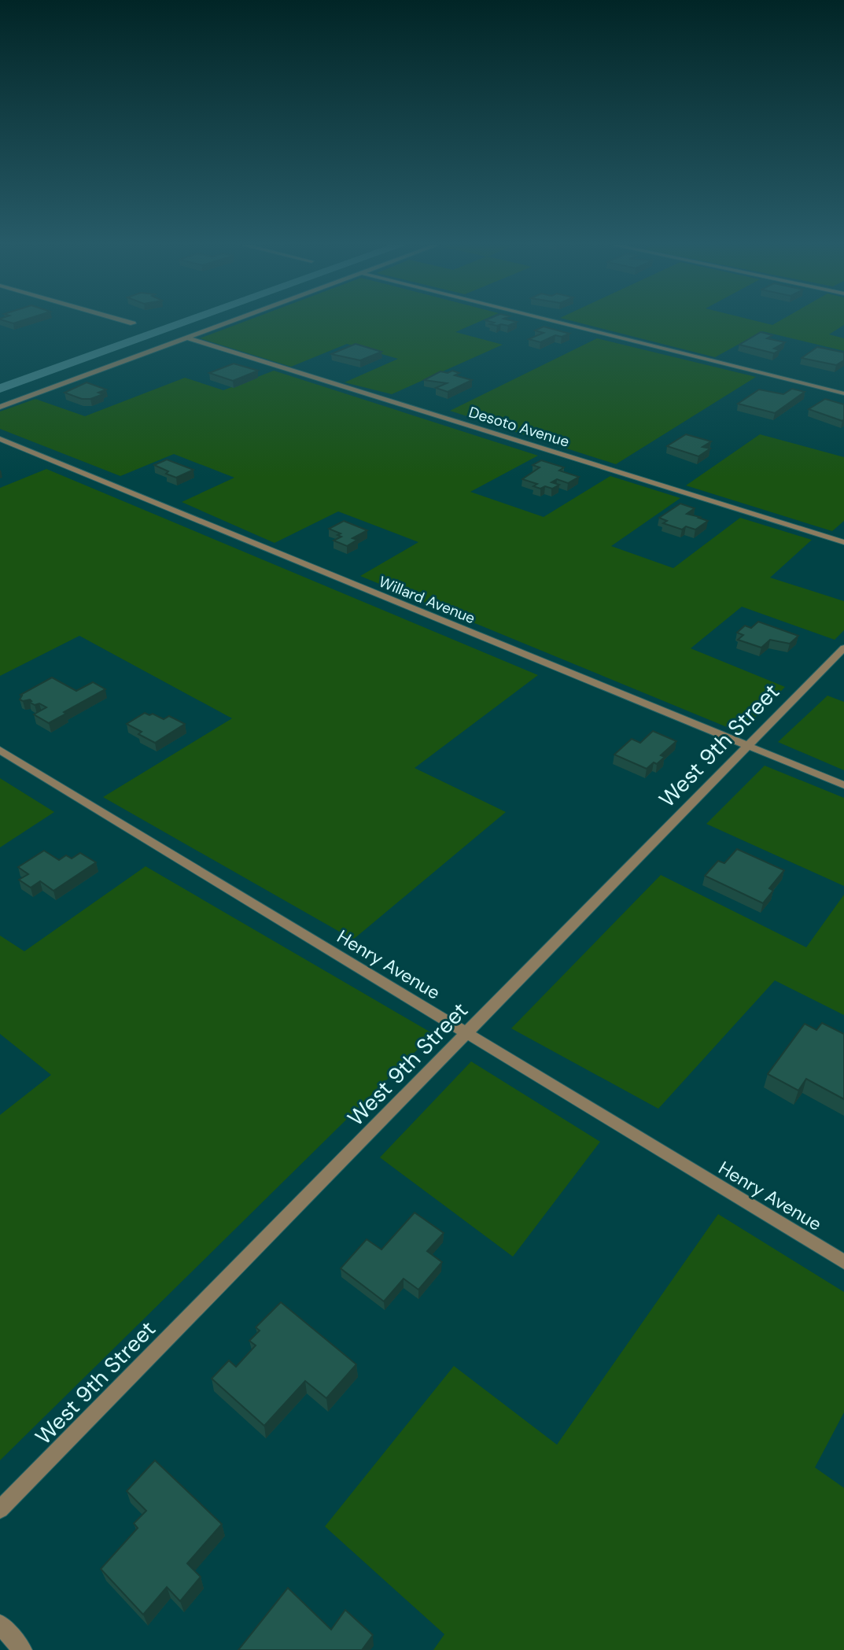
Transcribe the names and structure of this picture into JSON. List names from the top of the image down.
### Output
{
  "streets": {
    "street": [
      "Desoto Avenue",
      "Willard Avenue",
      "West 9th Street",
      "Henry Avenue"
    ]
  },
  "crossings": [
    ["Willard Avenue", "West 9th Street"],
    ["West 9th Street", "Henry Avenue"]
  ]
}
